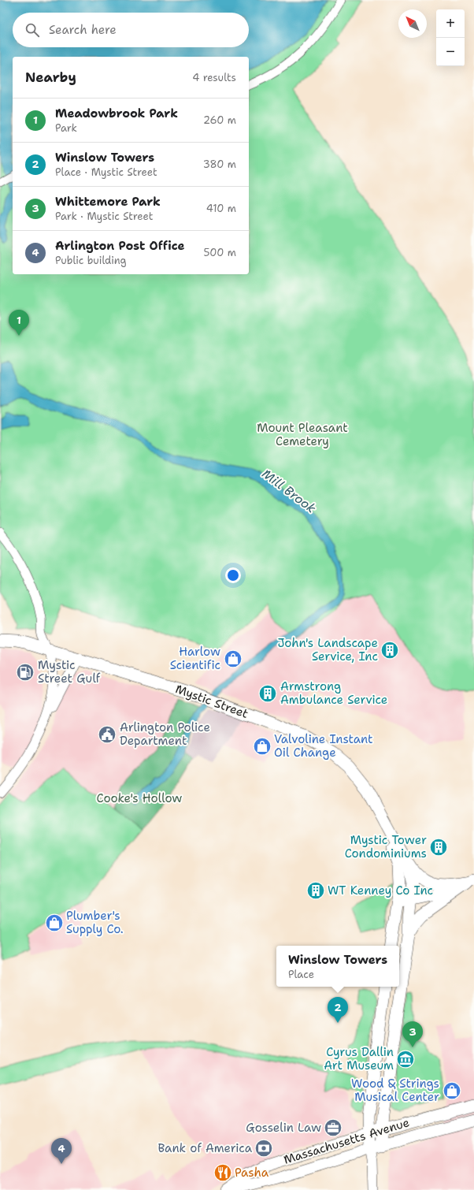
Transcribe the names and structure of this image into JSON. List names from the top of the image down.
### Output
{
  "streets": {
    "highway": ["Mystic Street", "Massachusetts Avenue"]
  },
  "crossings": [
    ["Mystic Street", "Massachusetts Avenue"]
  ],
  "water": ["Mill Brook"],
  "parks": ["Mount Pleasant Cemetery", "Cooke's Hollow"],
  "places": {
    "building": [
      "John's Landscape Service, Inc",
      "Armstrong Ambulance Service",
      "Mystic Tower Condominiums",
      "WT Kenney Co Inc"
    ],
    "shop": [
      "Harlow Scientific",
      "Valvoline Instant Oil Change",
      "Plumber's Supply Co.",
      "Wood & Strings Musical Center"
    ],
    "fuel station": ["Mystic Street Gulf"],
    "public building": ["Arlington Police Department"],
    "museum": ["Cyrus Dallin Art Museum"],
    "office": ["Gosselin Law"],
    "bank": ["Bank of America"],
    "restaurant": ["Pasha"]
  },
  "north": "top left",
  "page": {
    "map_buttons": ["+", "−"],
    "search": "Search here",
    "heading": ["Nearby", "4 results"],
    "list": [
      {
        "mark": "1",
        "name": "Meadowbrook Park",
        "note": "Park",
        "value": "260 m"
      },
      {
        "mark": "2",
        "name": "Winslow Towers",
        "note": "Place · Mystic Street",
        "value": "380 m"
      },
      {
        "mark": "3",
        "name": "Whittemore Park",
        "note": "Park · Mystic Street",
        "value": "410 m"
      },
      {
        "mark": "4",
        "name": "Arlington Post Office",
        "note": "Public building",
        "value": "500 m"
      }
    ],
    "pins": [
      "1",
      "2",
      "3",
      "4"
    ],
    "popup": ["Winslow Towers", "Place"]
  }
}
